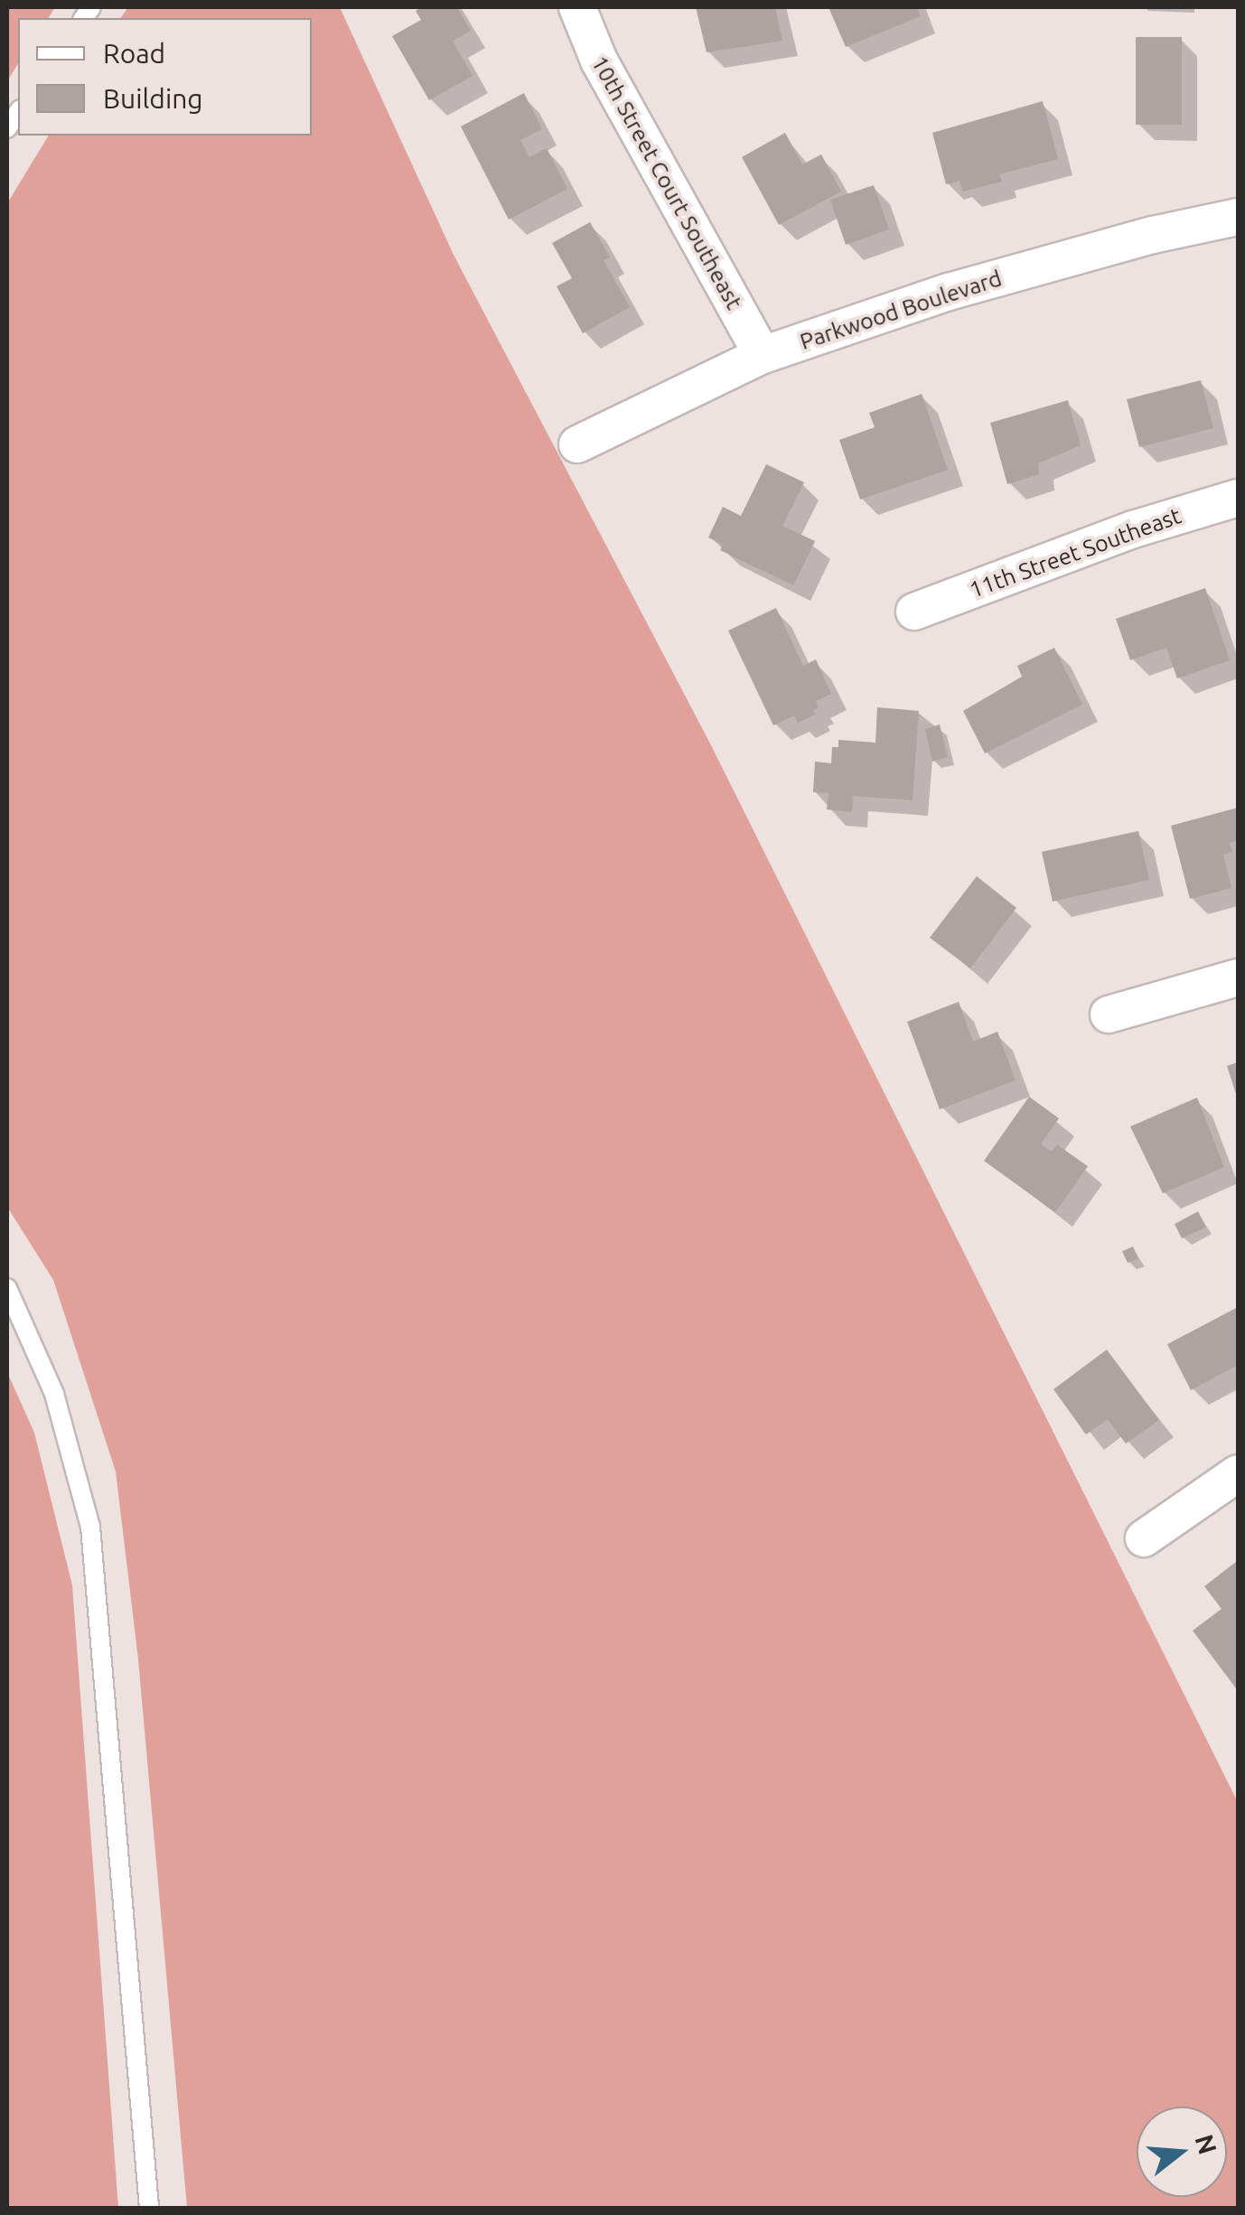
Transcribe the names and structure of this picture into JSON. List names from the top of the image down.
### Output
{
  "streets": {
    "street": ["10th Street Court Southeast", "Parkwood Boulevard", "11th Street Southeast"]
  },
  "crossings": [
    ["10th Street Court Southeast", "Parkwood Boulevard"]
  ],
  "legend": ["Road", "Building"],
  "north": "right"
}
